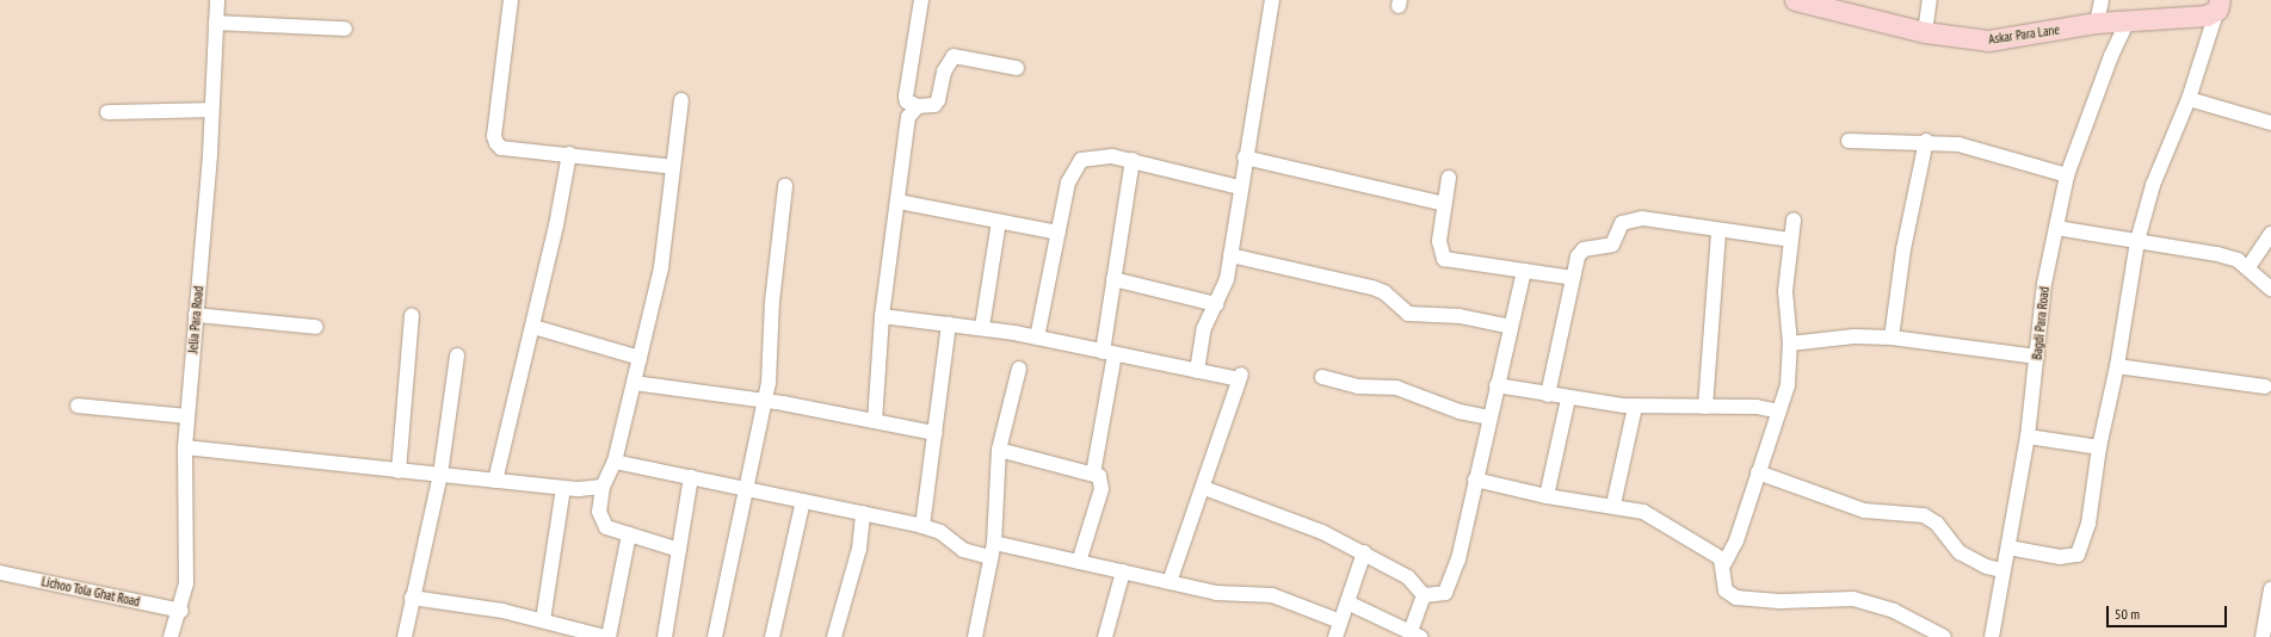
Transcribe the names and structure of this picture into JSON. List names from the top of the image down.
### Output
{
  "streets": {
    "street": [
      "Askar Para Lane",
      "Jelia Para Road",
      "Bagdi Para Road",
      "Lichoo Tola Ghat Road"
    ]
  },
  "crossings": [
    ["Askar Para Lane", "Bagdi Para Road"],
    ["Jelia Para Road", "Lichoo Tola Ghat Road"]
  ],
  "scale_bar": "50 m"
}
